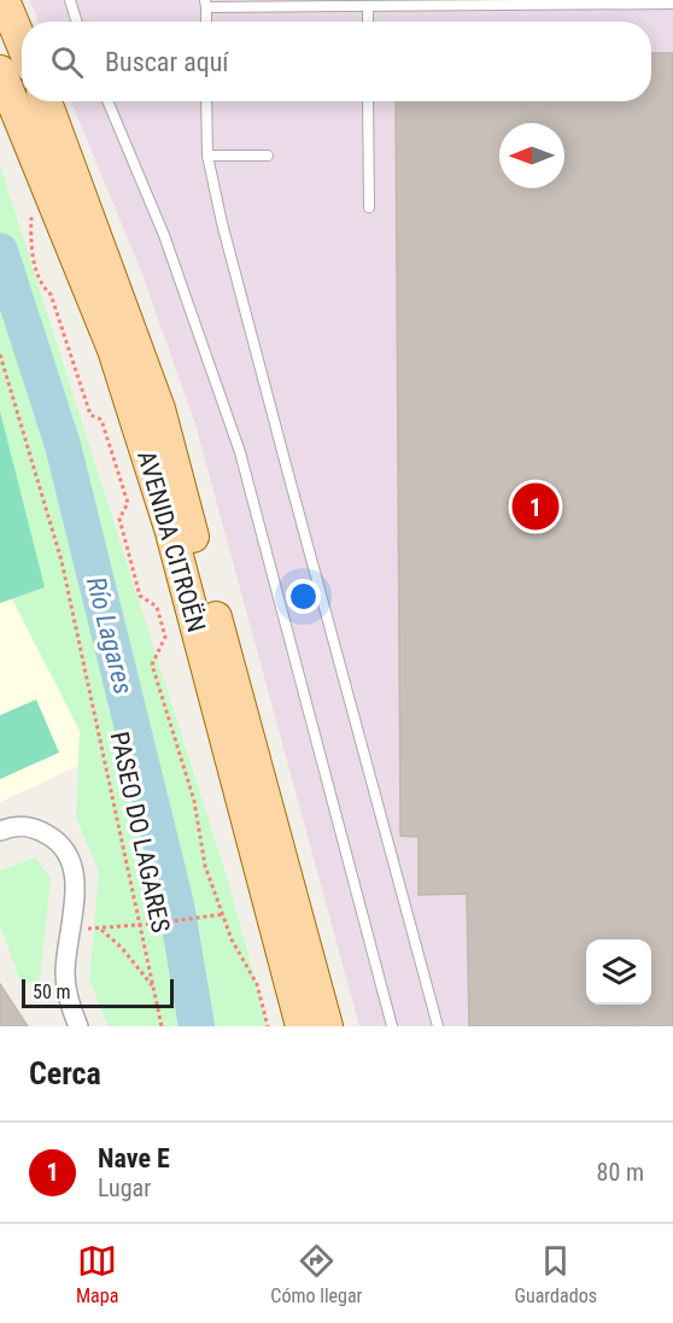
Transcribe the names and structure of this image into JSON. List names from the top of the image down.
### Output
{
  "streets": {
    "main road": ["AVENIDA CITROËN"],
    "path": ["PASEO DO LAGARES"]
  },
  "water": ["Río Lagares"],
  "scale_bar": "50 m",
  "north": "left",
  "page": {
    "search": "Buscar aquí",
    "pins": "1",
    "scale": "50 m",
    "heading": "Cerca",
    "list": [
      {
        "mark": "1",
        "name": "Nave E",
        "note": "Lugar",
        "value": "80 m"
      }
    ],
    "nav": ["Mapa", "Cómo llegar", "Guardados"]
  }
}
